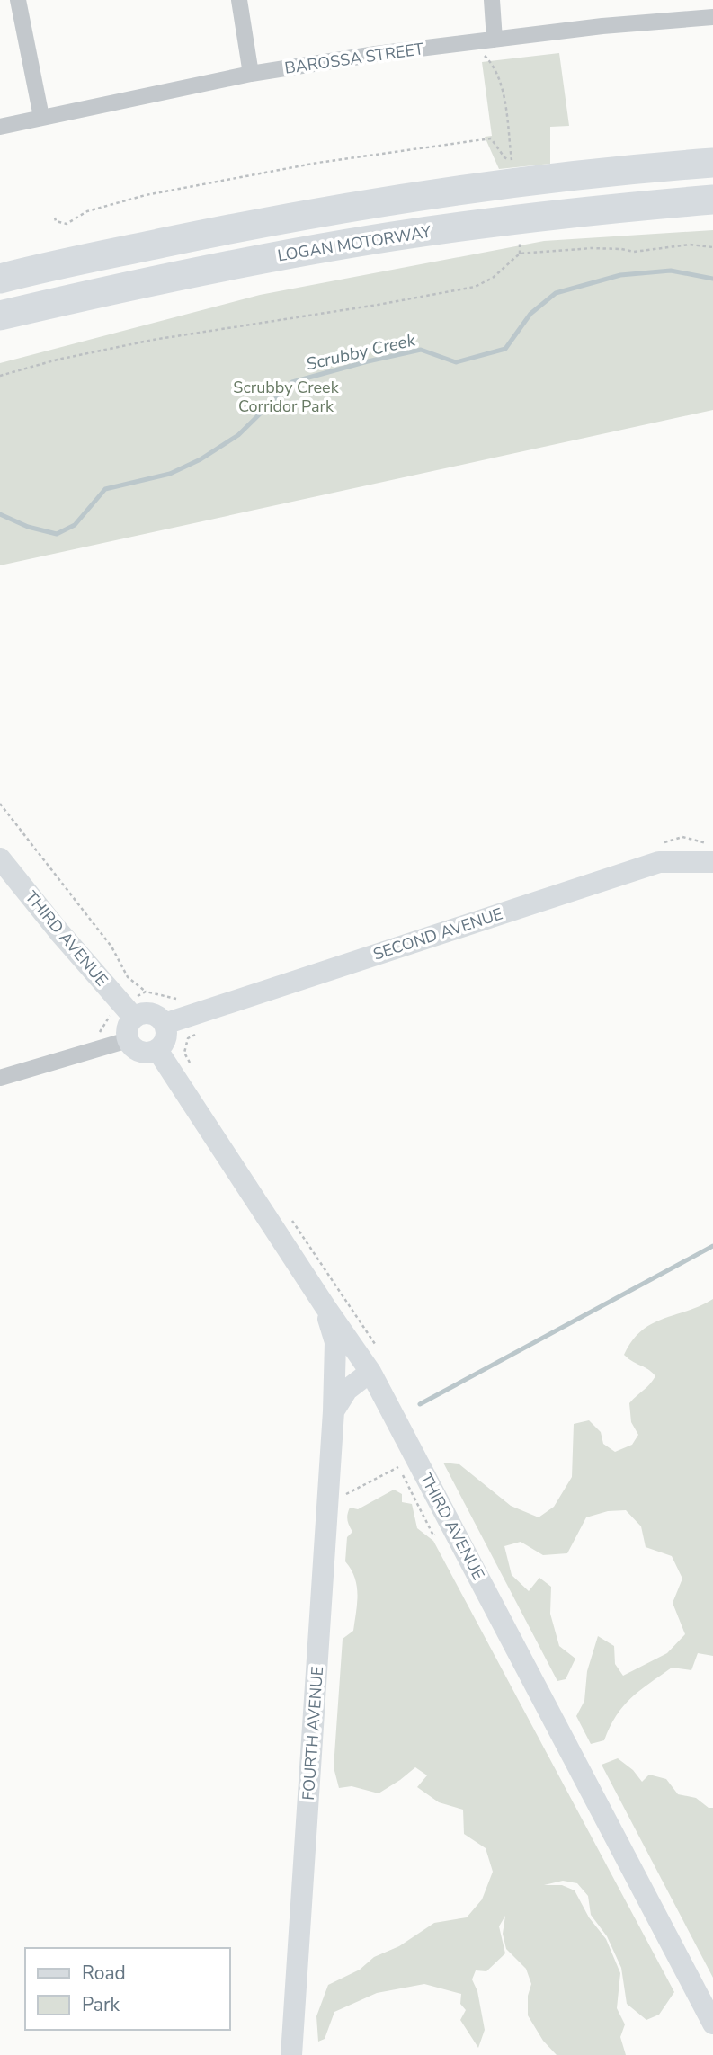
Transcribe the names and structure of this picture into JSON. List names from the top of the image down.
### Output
{
  "streets": {
    "highway": ["LOGAN MOTORWAY"],
    "street": [
      "BAROSSA STREET",
      "SECOND AVENUE",
      "THIRD AVENUE",
      "FOURTH AVENUE"
    ]
  },
  "crossings": [
    ["SECOND AVENUE", "THIRD AVENUE"],
    ["THIRD AVENUE", "FOURTH AVENUE"]
  ],
  "water": ["Scrubby Creek"],
  "parks": ["Scrubby Creek Corridor Park"],
  "legend": ["Road", "Park"]
}
